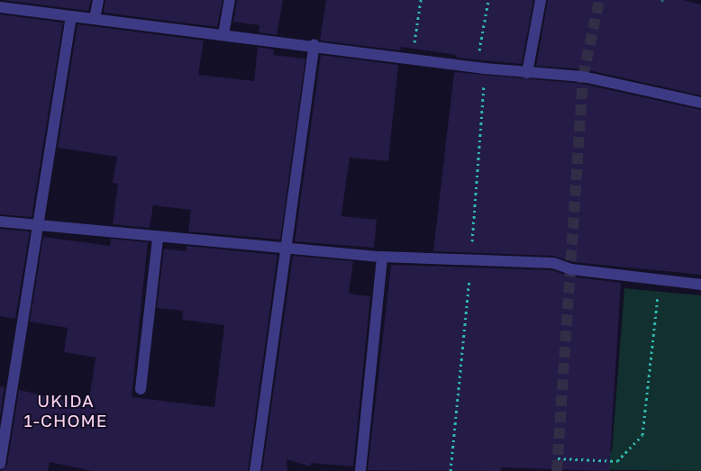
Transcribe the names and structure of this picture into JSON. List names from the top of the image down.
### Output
{
  "districts": ["UKIDA 1-CHOME"]
}
